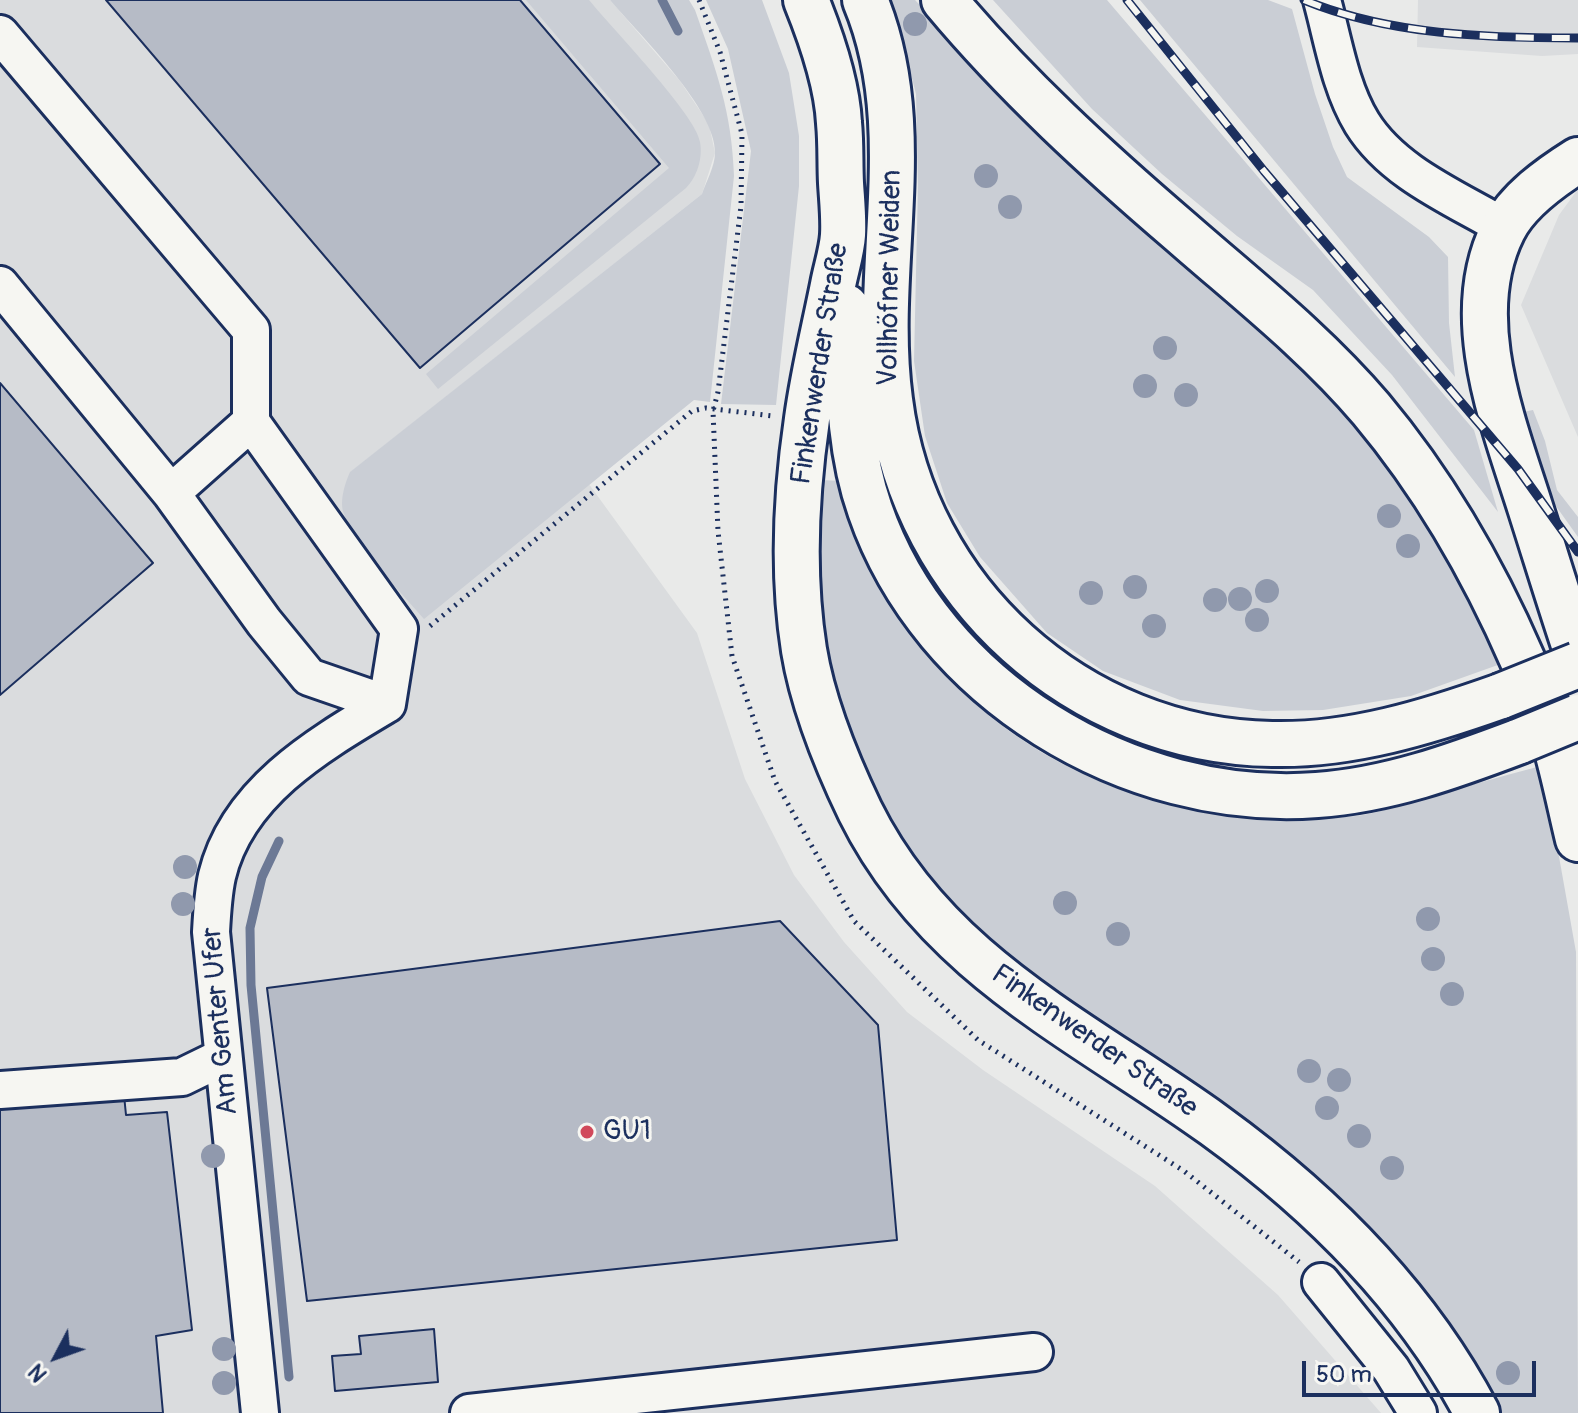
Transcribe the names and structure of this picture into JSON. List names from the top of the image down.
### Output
{
  "streets": {
    "main road": ["Vollhöfner Weiden", "Finkenwerder Straße"],
    "street": ["Am Genter Ufer"]
  },
  "crossings": [
    ["Vollhöfner Weiden", "Finkenwerder Straße"]
  ],
  "places": ["GU1"],
  "scale_bar": "50 m",
  "north": "bottom left"
}
